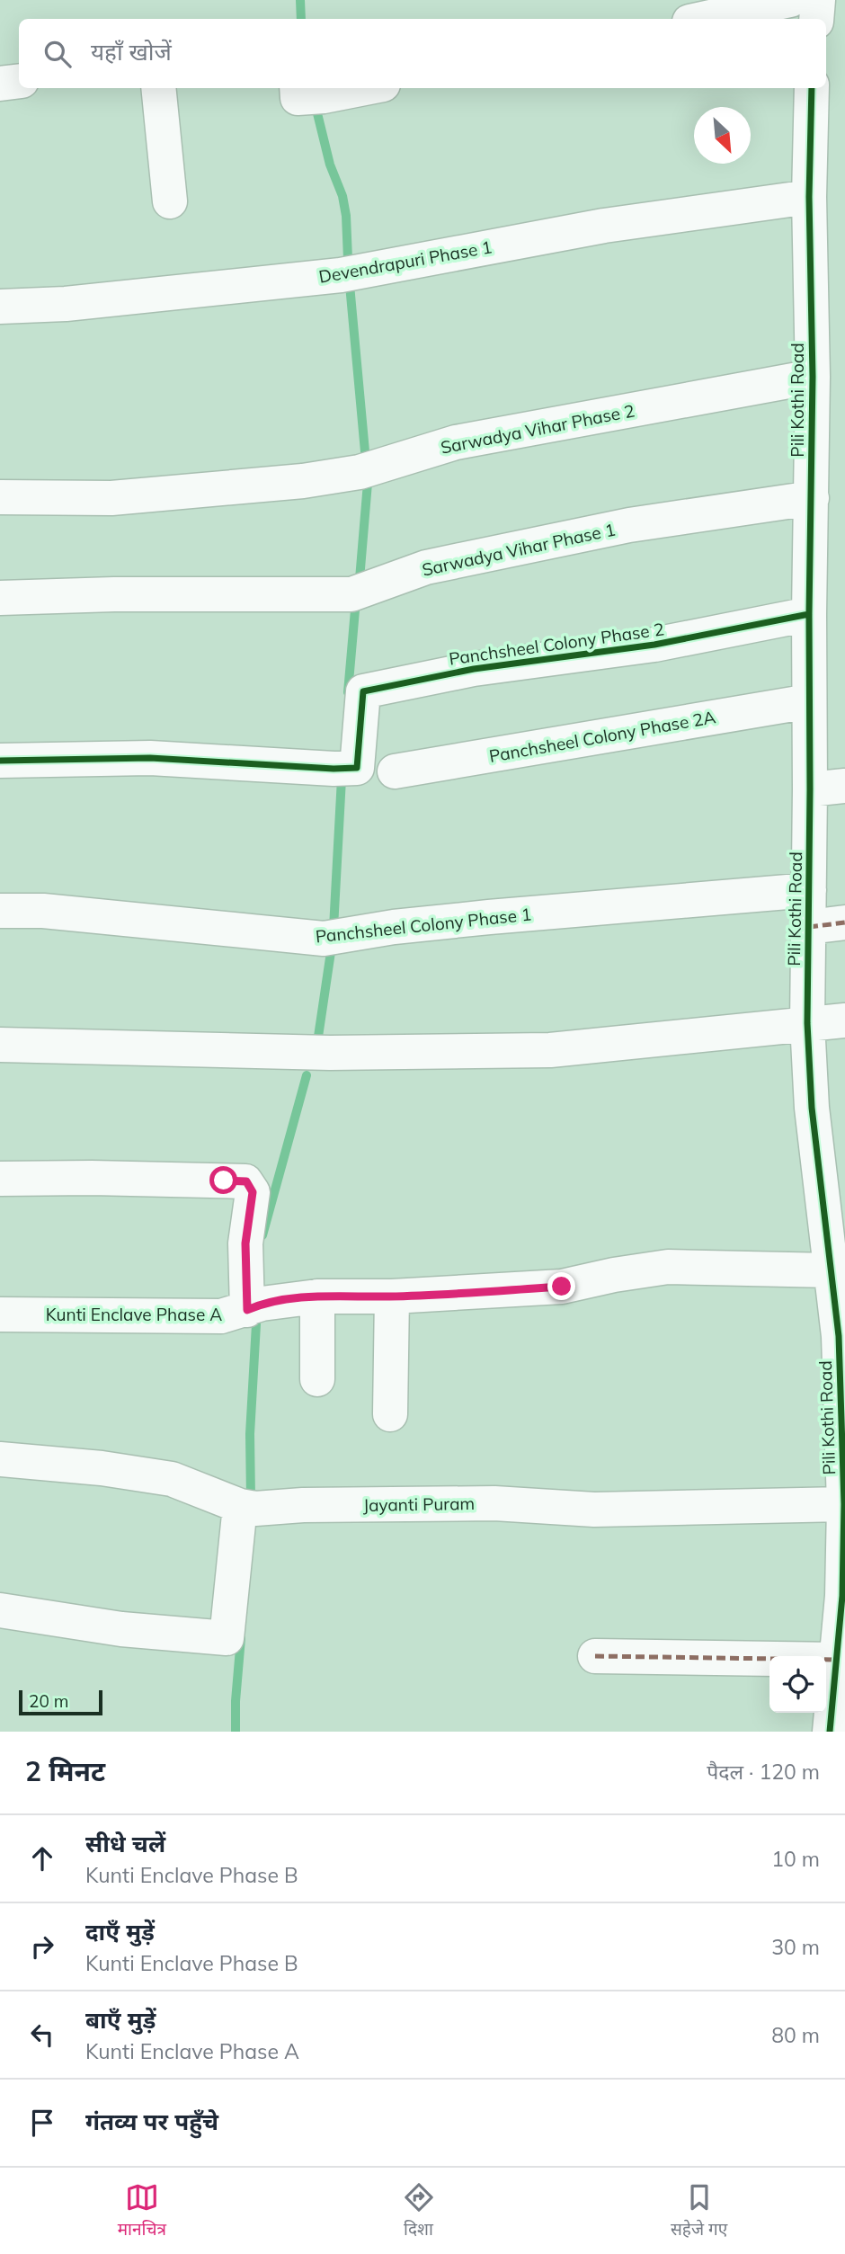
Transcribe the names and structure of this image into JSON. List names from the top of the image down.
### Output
{
  "streets": {
    "street": [
      "Devendrapuri Phase 1",
      "Pili Kothi Road",
      "Sarwadya Vihar Phase 2",
      "Sarwadya Vihar Phase 1",
      "Panchsheel Colony Phase 2",
      "Panchsheel Colony Phase 2A",
      "Panchsheel Colony Phase 1",
      "Kunti Enclave Phase A",
      "Jayanti Puram"
    ]
  },
  "crossings": [
    ["Devendrapuri Phase 1", "Pili Kothi Road"],
    ["Pili Kothi Road", "Sarwadya Vihar Phase 2"],
    ["Pili Kothi Road", "Sarwadya Vihar Phase 1"],
    ["Pili Kothi Road", "Panchsheel Colony Phase 2"],
    ["Pili Kothi Road", "Panchsheel Colony Phase 2A"],
    ["Pili Kothi Road", "Panchsheel Colony Phase 1"],
    ["Pili Kothi Road", "Kunti Enclave Phase A"],
    ["Pili Kothi Road", "Jayanti Puram"]
  ],
  "scale_bar": "20 m",
  "north": "bottom right",
  "page": {
    "search": "यहाँ खोजें",
    "scale": "20 m",
    "heading": ["2 मिनट", "पैदल · 120 m"],
    "list": [
      ["सीधे चलें", "Kunti Enclave Phase B", "10 m"],
      ["दाएँ मुड़ें", "Kunti Enclave Phase B", "30 m"],
      ["बाएँ मुड़ें", "Kunti Enclave Phase A", "80 m"],
      "गंतव्य पर पहुँचे"
    ],
    "nav": ["मानचित्र", "दिशा", "सहेजे गए"]
  }
}
